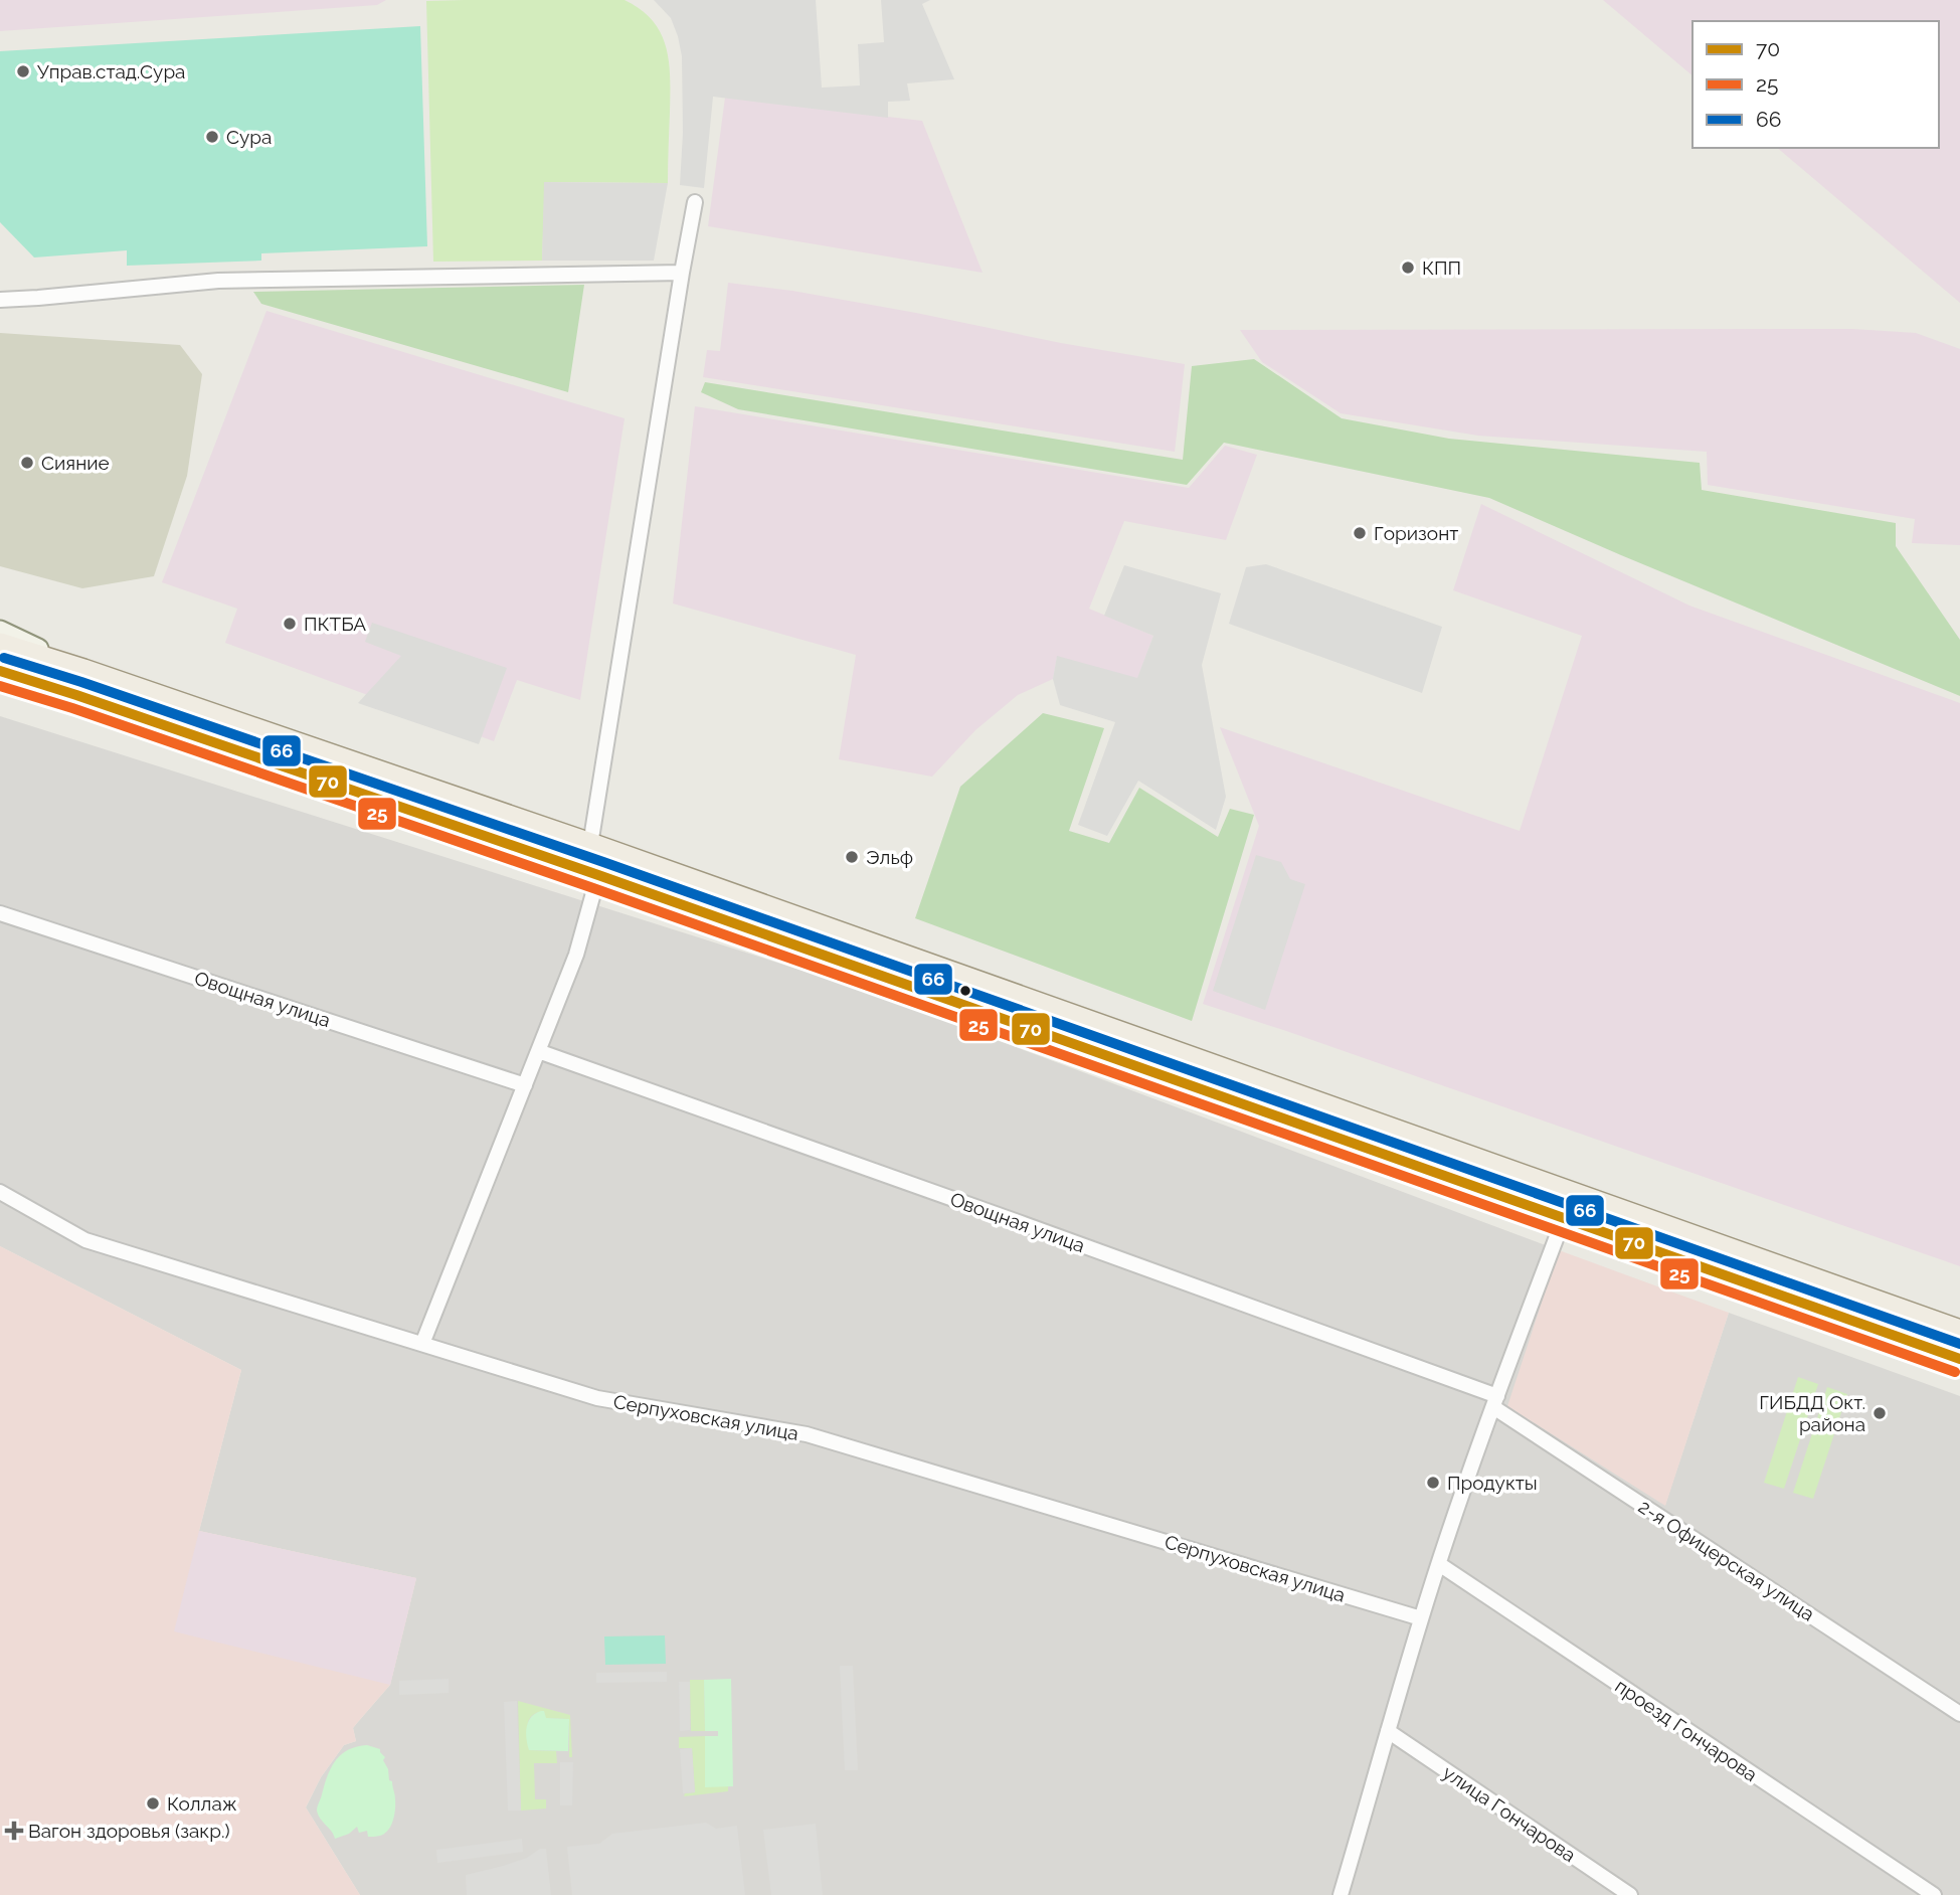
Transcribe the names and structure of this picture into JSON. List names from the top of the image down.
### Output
{
  "streets": {
    "street": [
      "Овощная улица",
      "Серпуховская улица",
      "2-я Офицерская улица",
      "проезд Гончарова",
      "улица Гончарова"
    ]
  },
  "crossings": [
    ["Овощная улица", "2-я Офицерская улица"]
  ],
  "places": {
    "other": [
      "Управ.стад.Сура",
      "Сура",
      "КПП",
      "Сияние",
      "Горизонт",
      "ПКТБА",
      "Эльф",
      "ГИБДД Окт. района",
      "Продукты",
      "Коллаж"
    ],
    "health": ["Вагон здоровья (закр.)"]
  },
  "lines": ["transit line 66", "transit line 70", "transit line 25"],
  "legend": ["70", "25", "66"]
}
